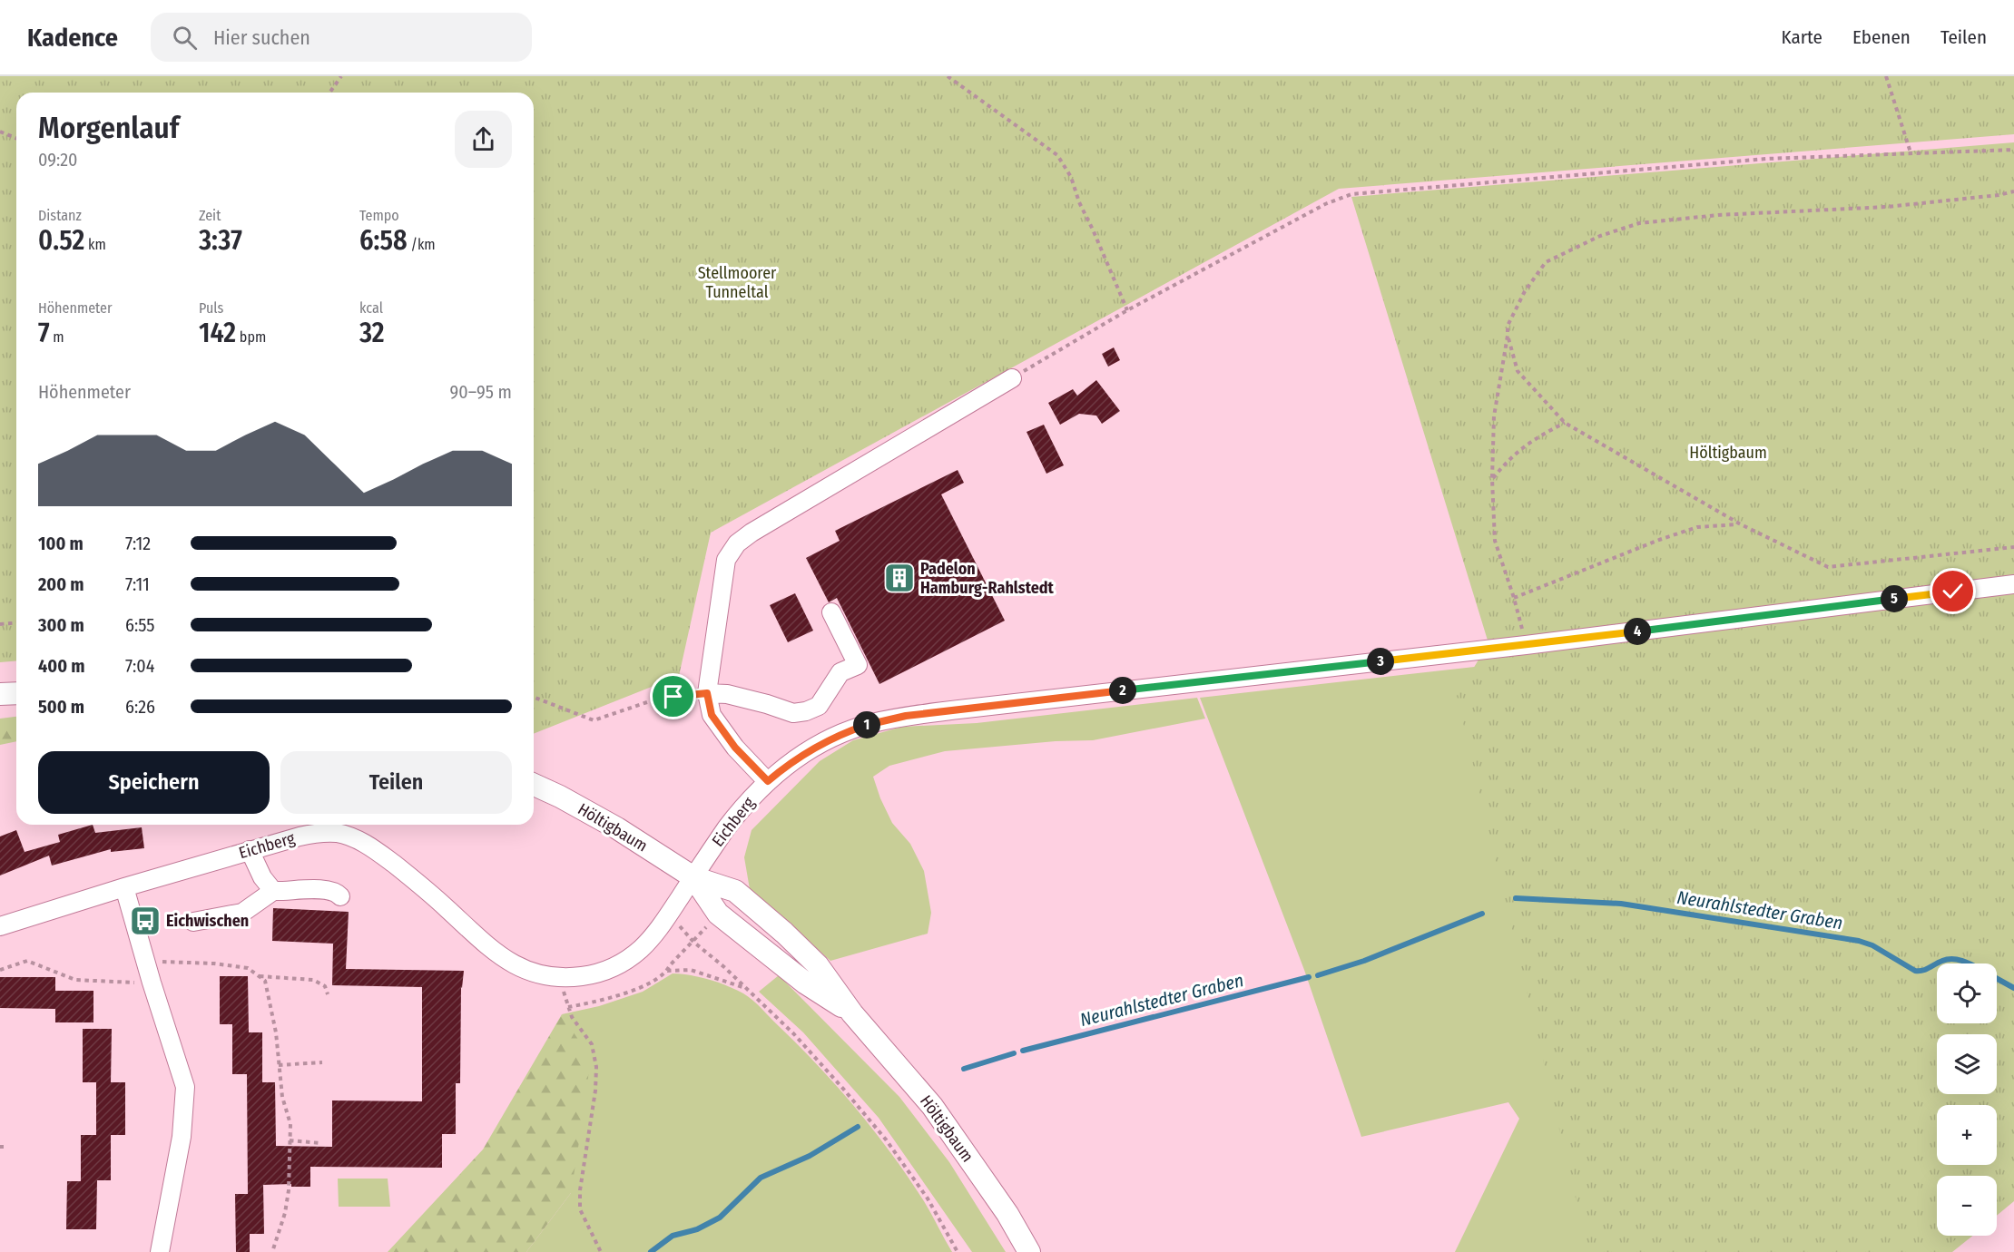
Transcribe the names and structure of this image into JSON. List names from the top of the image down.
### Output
{
  "streets": {
    "main road": ["Höltigbaum"],
    "street": ["Eichberg"]
  },
  "crossings": [
    ["Eichberg", "Höltigbaum"]
  ],
  "water": ["Neurahlstedter Graben"],
  "parks": ["Stellmoorer Tunneltal", "Höltigbaum"],
  "places": {
    "building": ["Padelon Hamburg-Rahlstedt"],
    "bus stop": ["Eichwischen"]
  },
  "page": {
    "header": "Kadence",
    "search": "Hier suchen",
    "nav": ["Karte", "Ebenen", "Teilen"],
    "heading": ["Morgenlauf", "09:20"],
    "stats": [
      ["Distanz", "0.52 km"],
      ["Zeit", "3:37"],
      ["Tempo", "6:58 /km"],
      ["Höhenmeter", "7 m"],
      ["Puls", "142 bpm"],
      ["kcal", "32"]
    ],
    "chart": ["Höhenmeter", "90–95 m"],
    "list": [
      {
        "name": "100 m",
        "note": "7:12"
      },
      {
        "name": "200 m",
        "note": "7:11"
      },
      {
        "name": "300 m",
        "note": "6:55"
      },
      {
        "name": "400 m",
        "note": "7:04"
      },
      {
        "name": "500 m",
        "note": "6:26"
      }
    ],
    "pins": [
      "5",
      "4",
      "3",
      "2",
      "1"
    ],
    "buttons": ["Speichern", "Teilen"],
    "map_buttons": ["+", "−"]
  }
}
